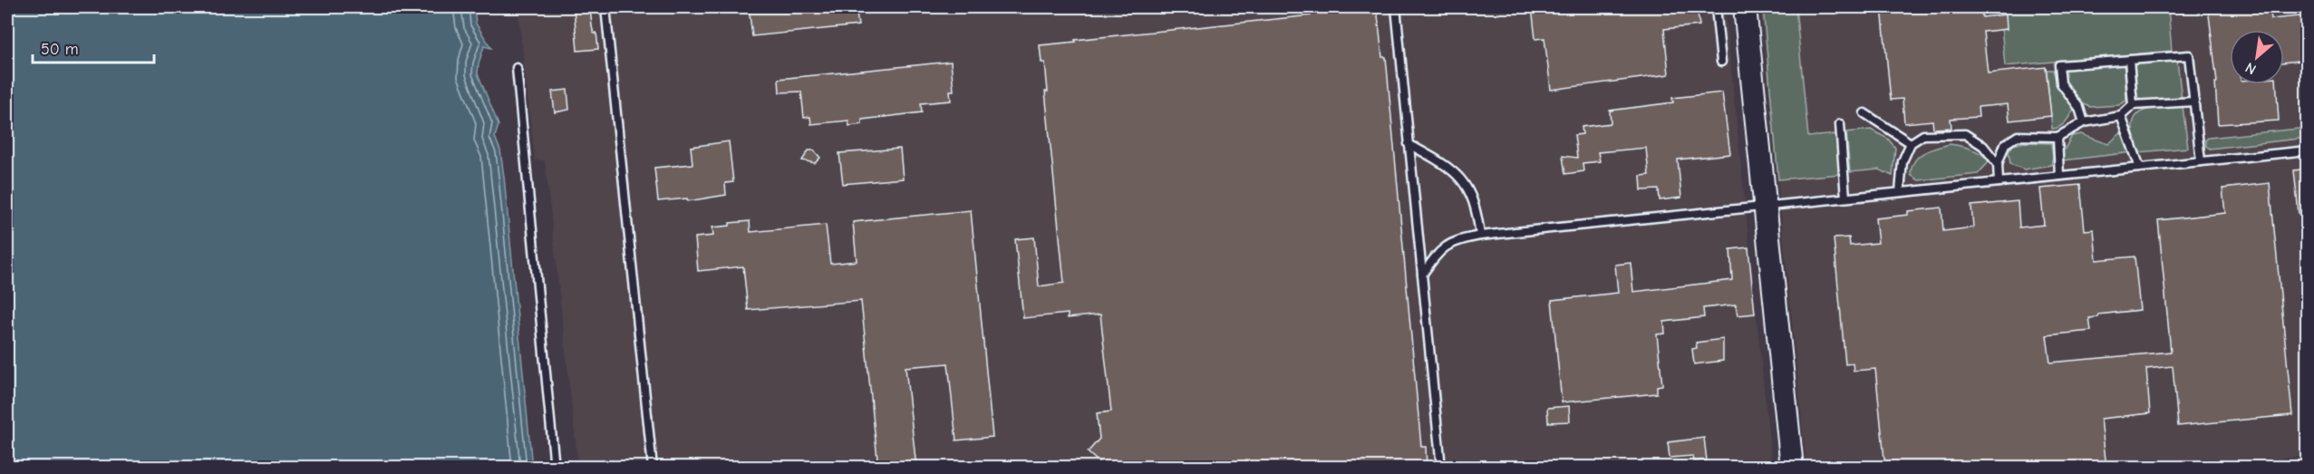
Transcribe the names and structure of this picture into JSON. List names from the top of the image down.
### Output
{
  "scale_bar": "50 m",
  "north": "bottom left"
}
